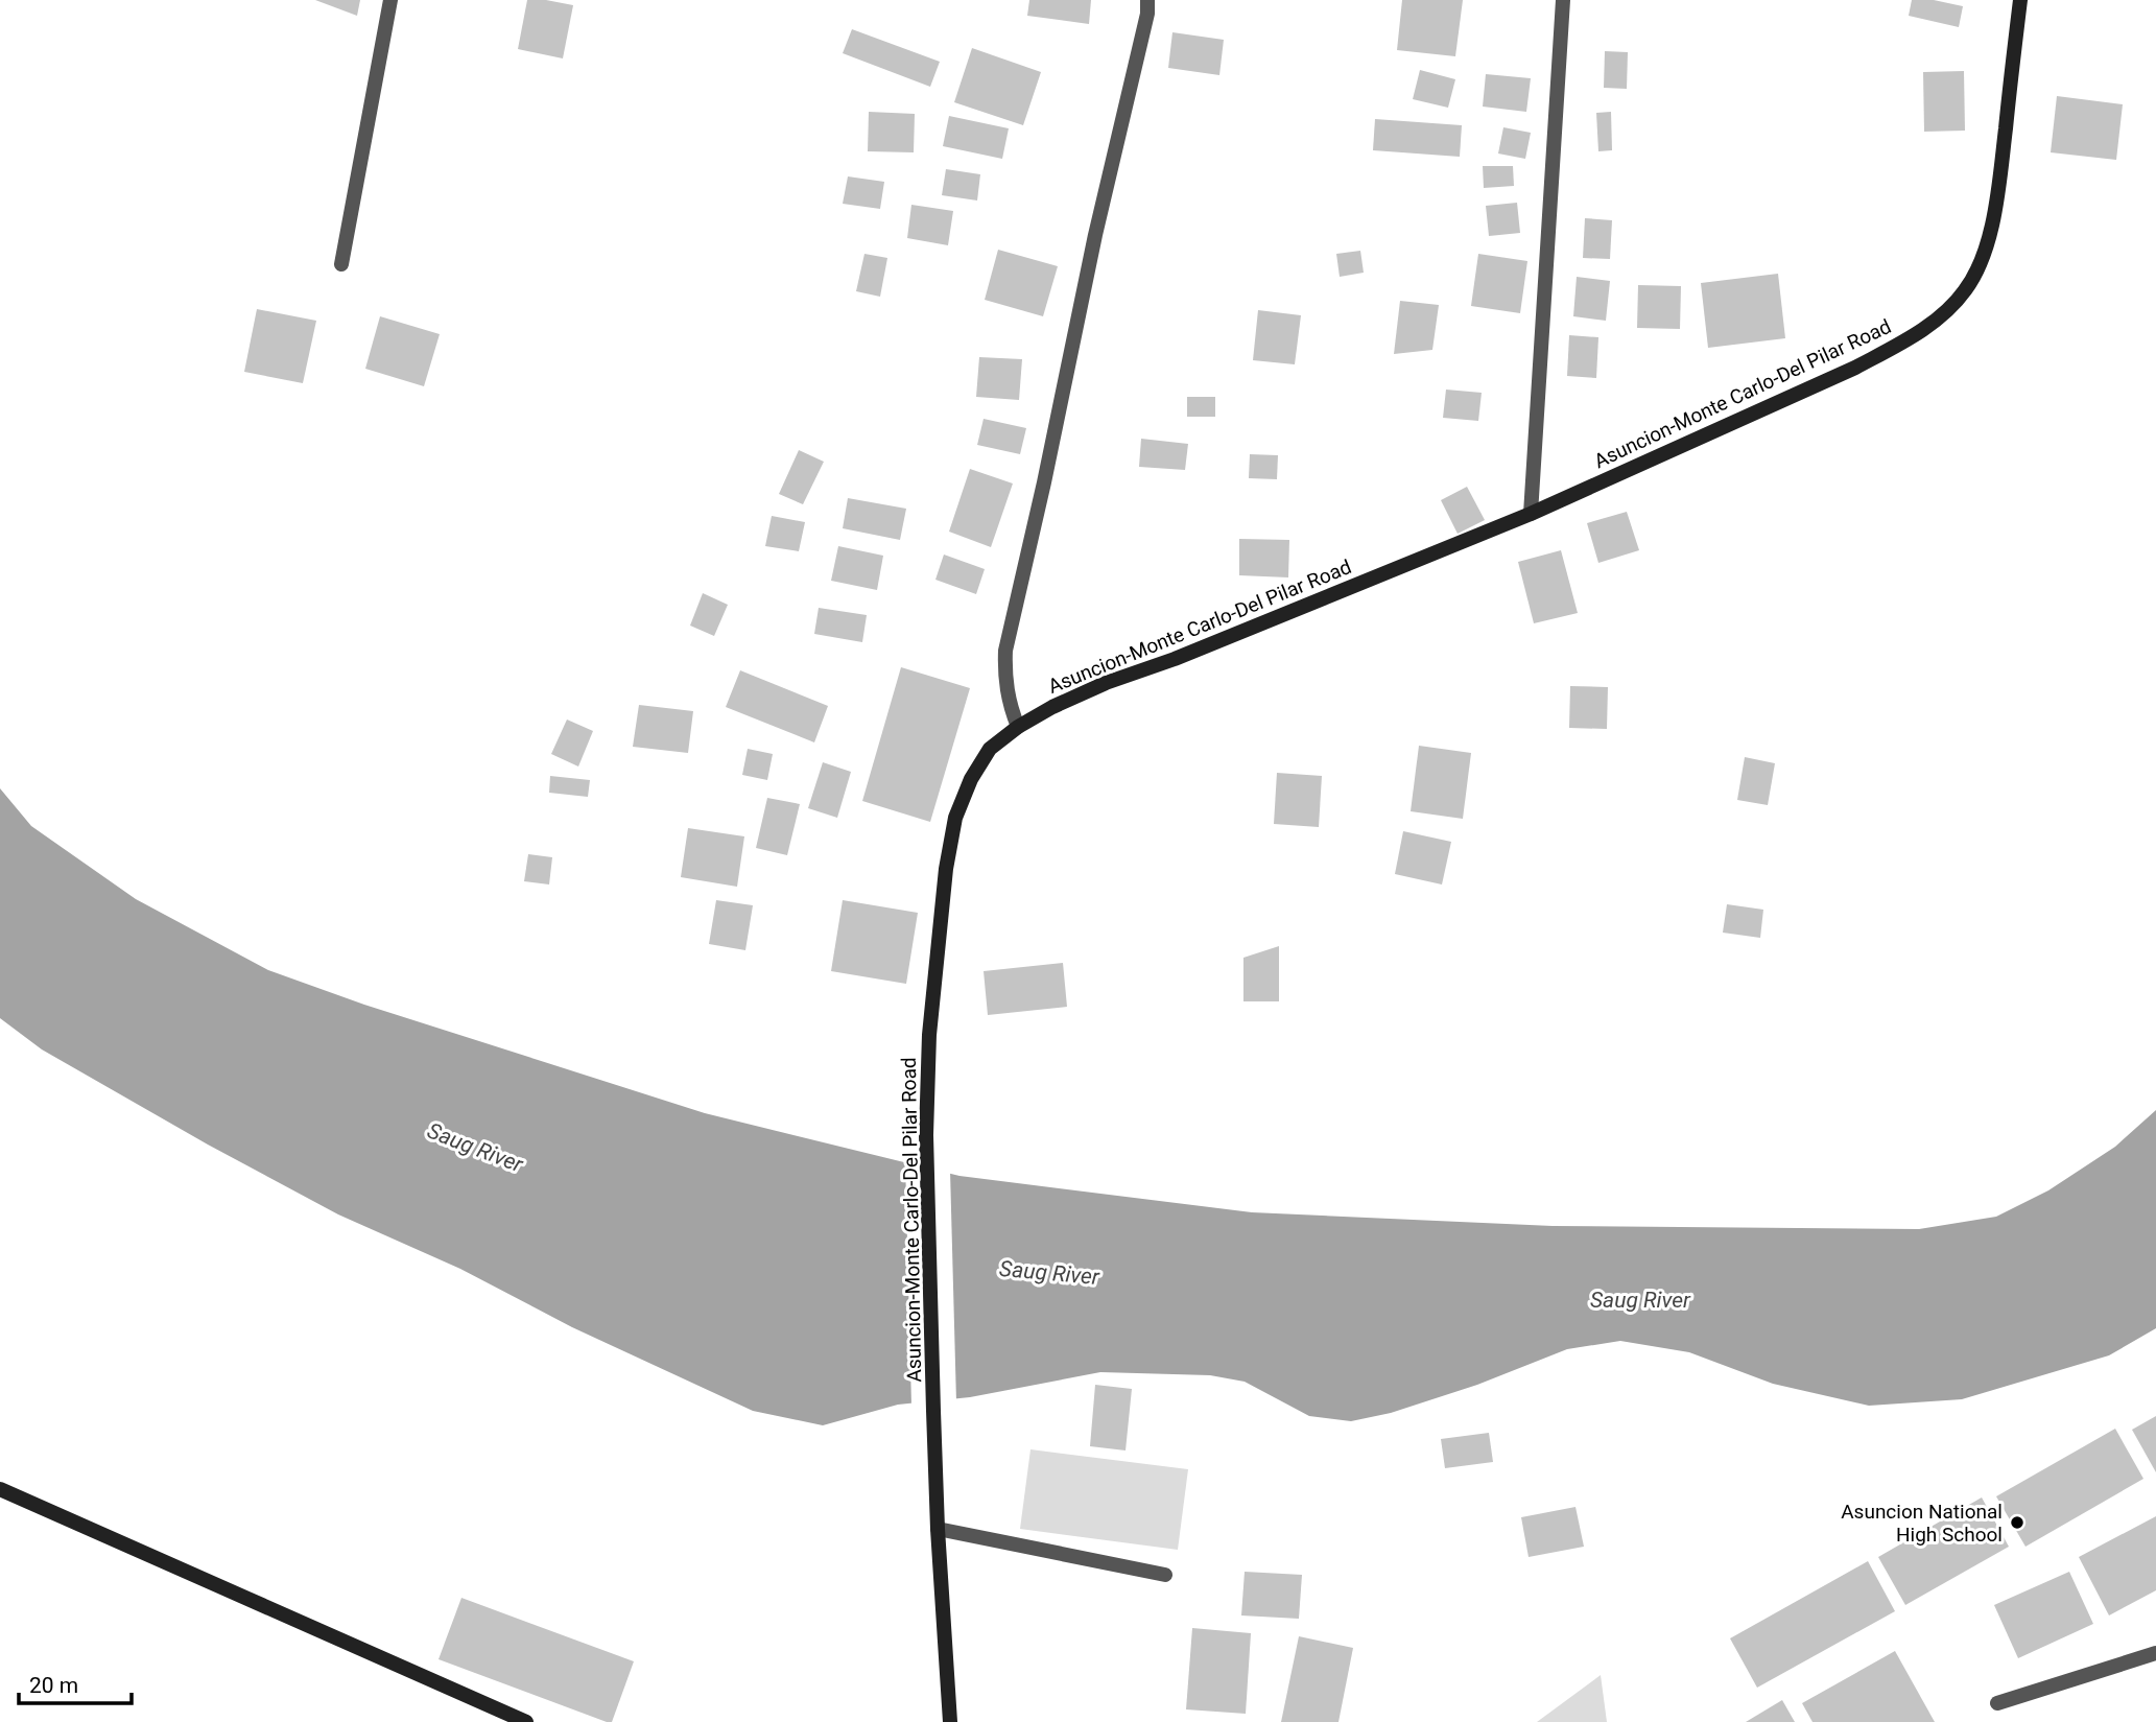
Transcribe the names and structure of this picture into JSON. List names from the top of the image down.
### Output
{
  "streets": {
    "street": ["Asuncion-Monte Carlo-Del Pilar Road"]
  },
  "water": ["Saug River"],
  "places": ["Asuncion National High School"],
  "scale_bar": "20 m"
}
